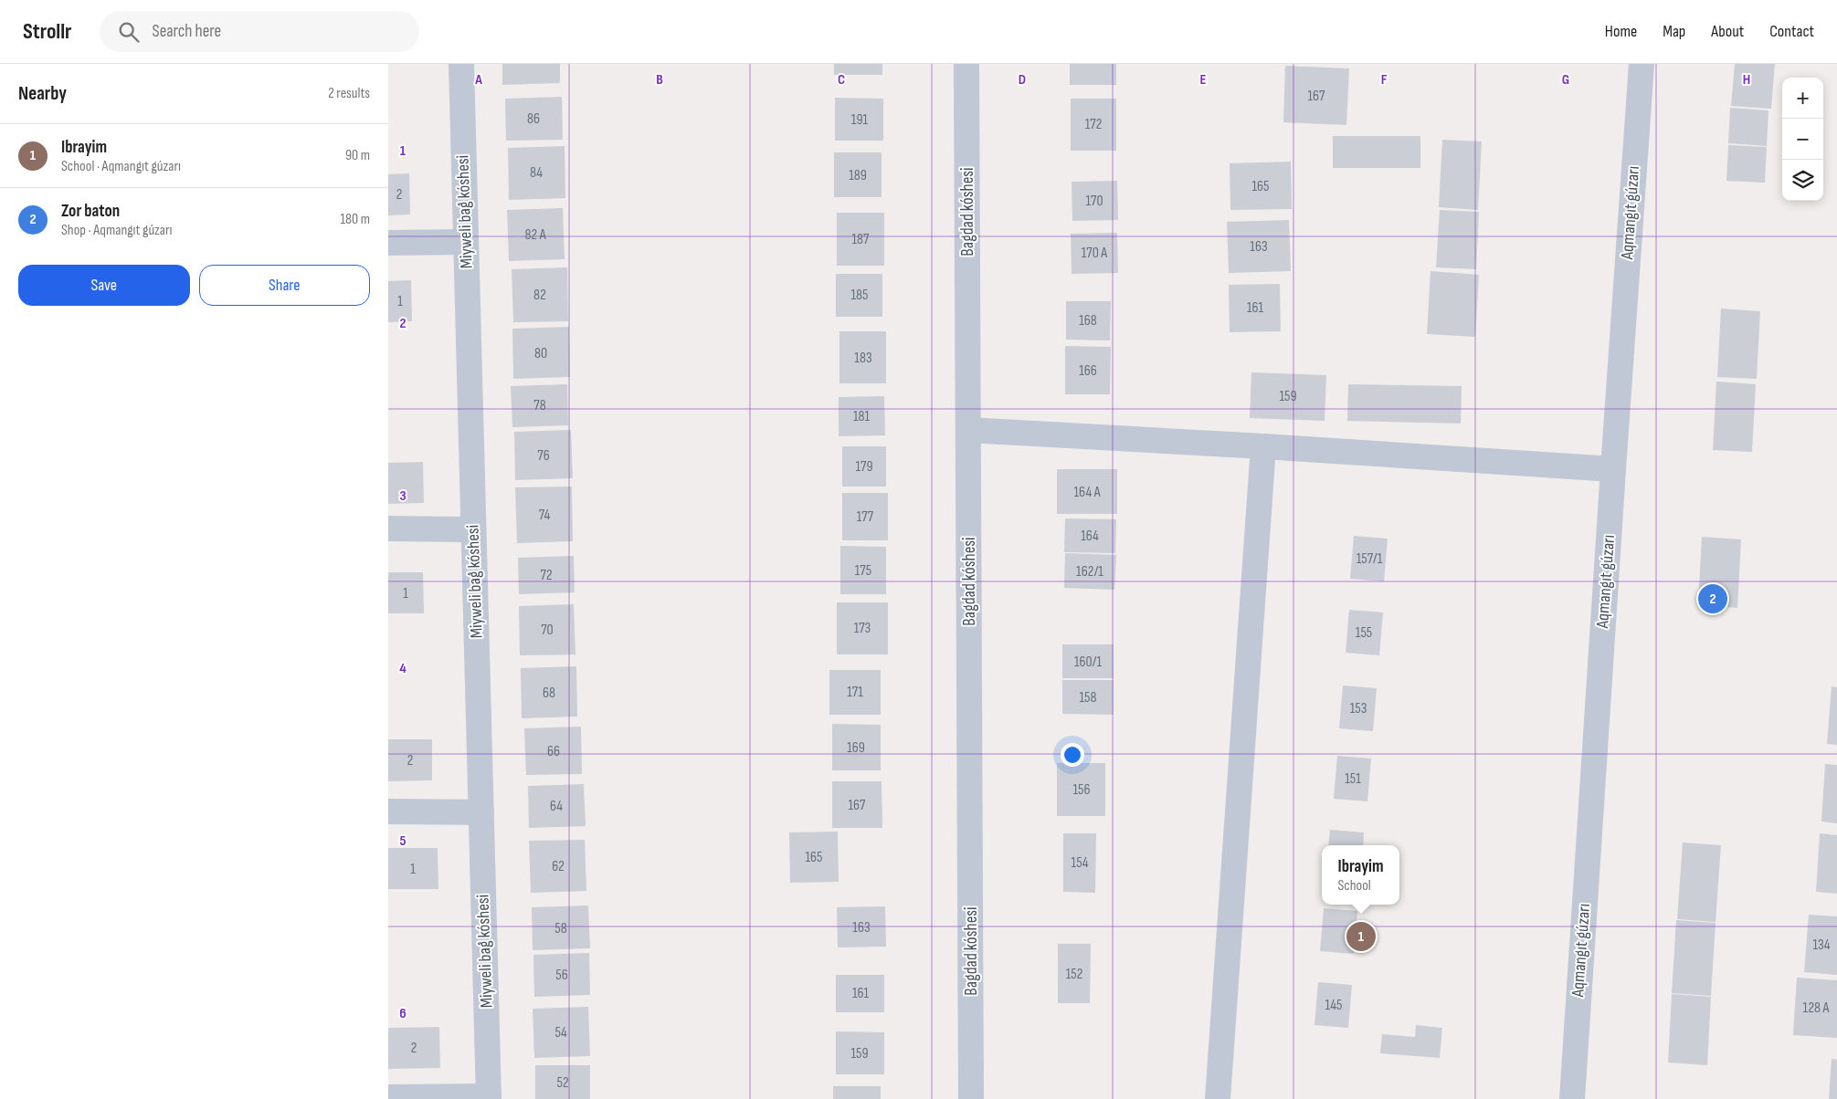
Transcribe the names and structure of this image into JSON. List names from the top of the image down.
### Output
{
  "streets": {
    "street": ["Miyweli baǵ kóshesi", "Bagdad kóshesi", "Aqmangıt gúzarı"]
  },
  "house_numbers": [
    "167",
    "86",
    "191",
    "172",
    "84",
    "189",
    "165",
    "2",
    "170",
    "82 А",
    "187",
    "163",
    "170 А",
    "82",
    "185",
    "1",
    "161",
    "168",
    "80",
    "183",
    "166",
    "159",
    "78",
    "181",
    "76",
    "179",
    "164 А",
    "74",
    "177",
    "164",
    "157/1",
    "175",
    "162/1",
    "72",
    "1",
    "173",
    "70",
    "155",
    "160/1",
    "171",
    "68",
    "158",
    "153",
    "169",
    "66",
    "2",
    "151",
    "156",
    "167",
    "64",
    "165",
    "154",
    "62",
    "1",
    "163",
    "58",
    "134",
    "152",
    "56",
    "161",
    "145",
    "128 А",
    "54",
    "2",
    "159",
    "52"
  ],
  "page": {
    "header": "Strollr",
    "search": "Search here",
    "nav": [
      "Home",
      "Map",
      "About",
      "Contact"
    ],
    "heading": ["Nearby", "2 results"],
    "map_buttons": ["+", "−"],
    "list": [
      {
        "mark": "1",
        "name": "Ibrayim",
        "note": "School · Aqmangıt gúzarı",
        "value": "90 m"
      },
      {
        "mark": "2",
        "name": "Zor baton",
        "note": "Shop · Aqmangıt gúzarı",
        "value": "180 m"
      }
    ],
    "buttons": ["Save", "Share"],
    "pins": ["2", "1"],
    "popup": ["Ibrayim", "School"]
  },
  "grid": {
    "columns": [
      "A",
      "B",
      "C",
      "D",
      "E",
      "F",
      "G",
      "H"
    ],
    "rows": [
      "1",
      "2",
      "3",
      "4",
      "5",
      "6"
    ]
  }
}
